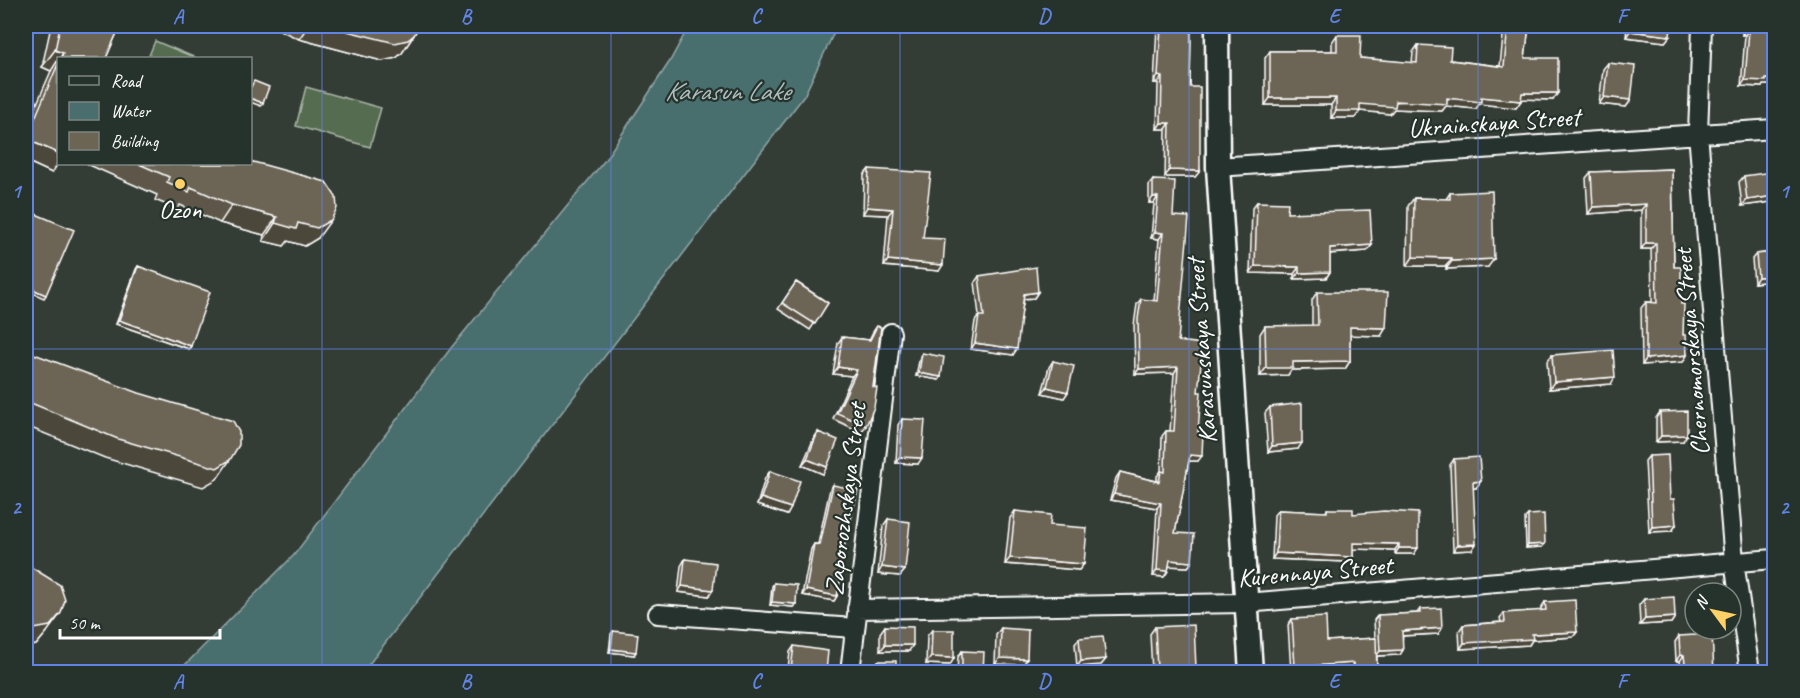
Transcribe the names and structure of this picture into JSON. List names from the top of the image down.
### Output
{
  "streets": {
    "street": [
      "Ukrainskaya Street",
      "Karasunskaya Street",
      "Chernomorskaya Street",
      "Zaporozhskaya Street",
      "Kurennaya Street"
    ]
  },
  "crossings": [
    ["Ukrainskaya Street", "Karasunskaya Street"],
    ["Ukrainskaya Street", "Chernomorskaya Street"],
    ["Karasunskaya Street", "Kurennaya Street"],
    ["Chernomorskaya Street", "Kurennaya Street"],
    ["Zaporozhskaya Street", "Kurennaya Street"]
  ],
  "water": ["Karasun Lake"],
  "places": ["Ozon"],
  "legend": ["Road", "Water", "Building"],
  "scale_bar": "50 m",
  "north": "top left",
  "grid": {
    "columns": [
      "A",
      "B",
      "C",
      "D",
      "E",
      "F"
    ],
    "rows": ["1", "2"]
  }
}
